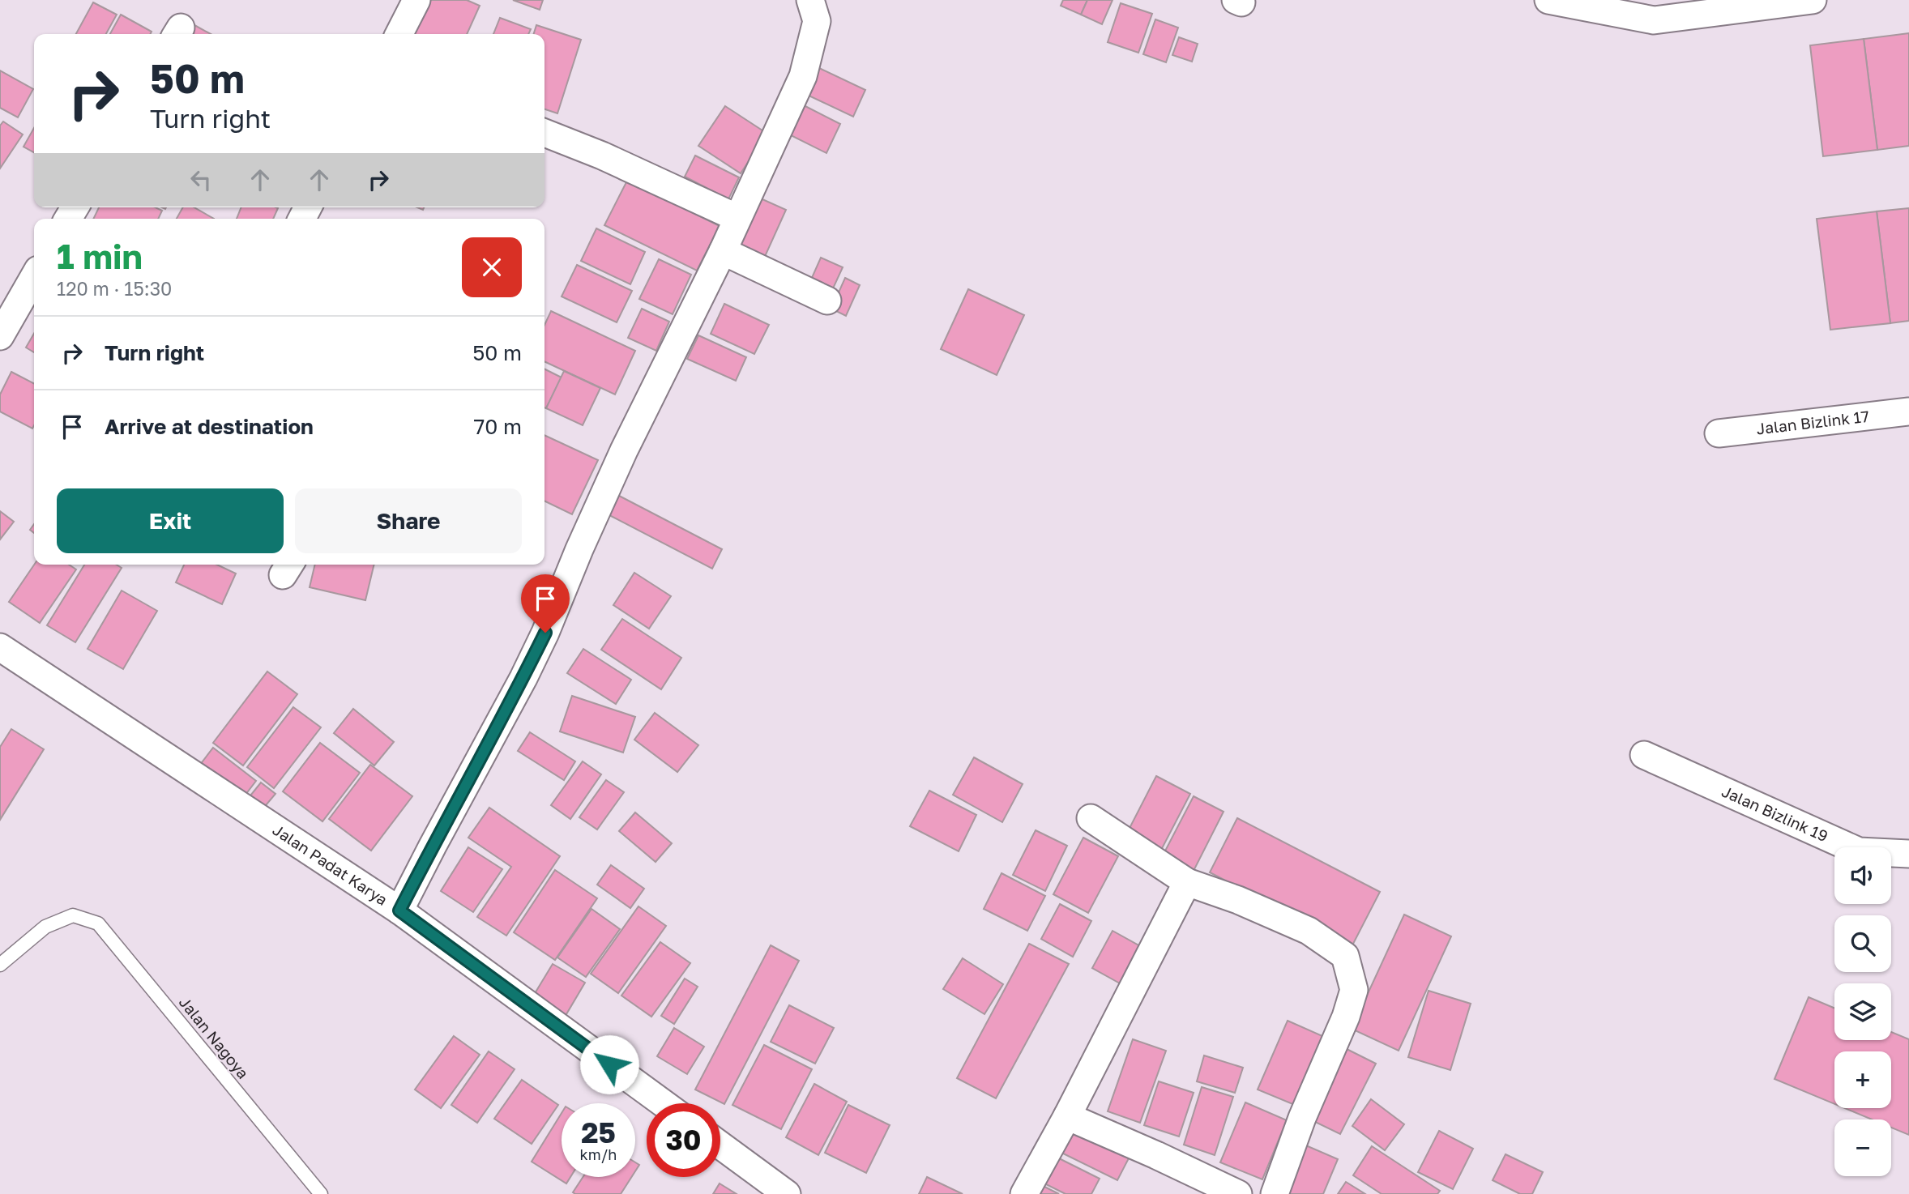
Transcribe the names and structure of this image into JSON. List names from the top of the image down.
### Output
{
  "streets": {
    "street": ["Jalan Bizlink 17", "Jalan Bizlink 19", "Jalan Padat Karya"],
    "lane": ["Jalan Nagoya"]
  },
  "page": {
    "turn": ["50 m", "Turn right"],
    "heading": ["1 min", "120 m · 15:30"],
    "list": [
      {
        "name": "Turn right",
        "value": "50 m"
      },
      {
        "name": "Arrive at destination",
        "value": "70 m"
      }
    ],
    "buttons": ["Exit", "Share"],
    "map_buttons": ["+", "−"],
    "speed": "25 km/h",
    "limit": "30"
  }
}
